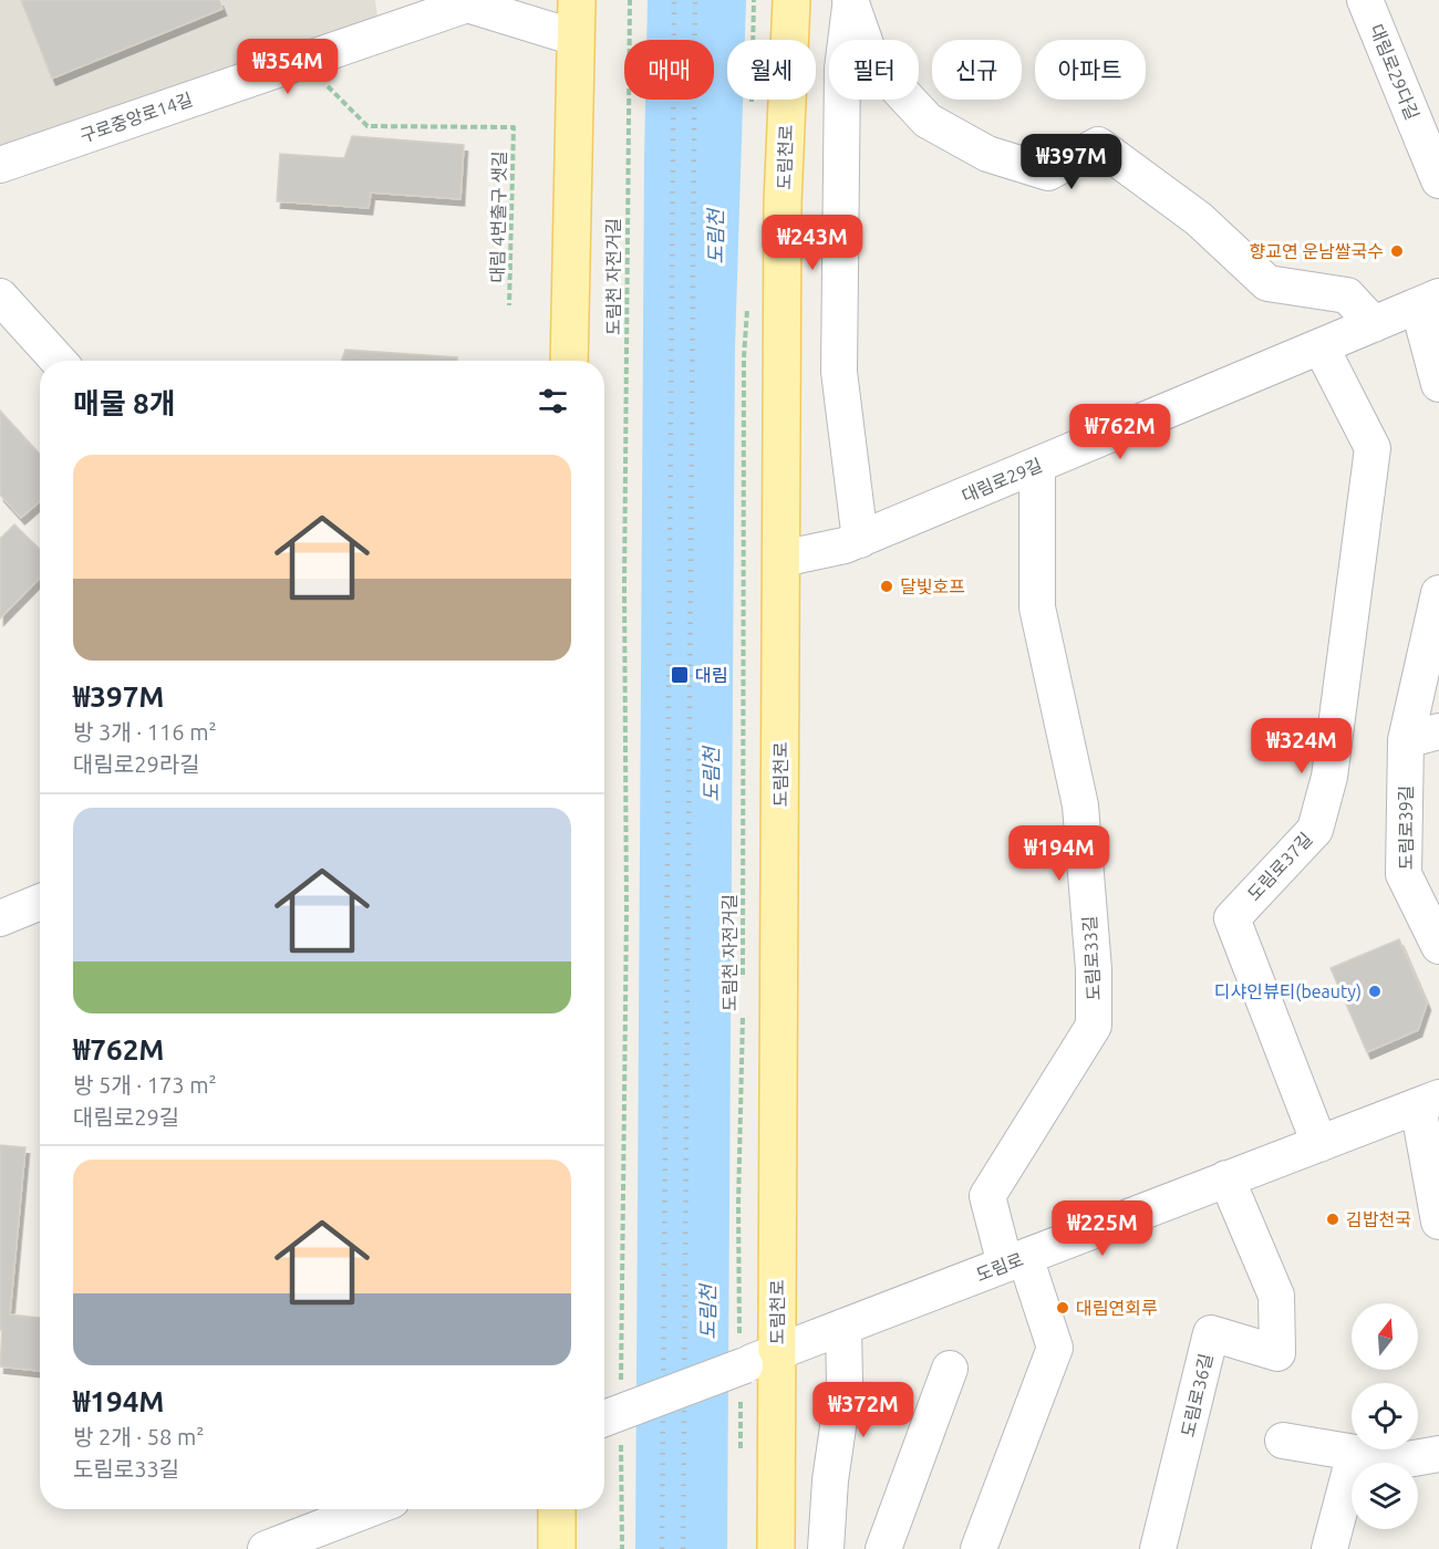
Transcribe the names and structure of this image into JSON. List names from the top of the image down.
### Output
{
  "streets": {
    "main road": ["도림천로"],
    "street": [
      "대림로29다길",
      "구로중앙로14길",
      "대림로29길",
      "도림로39길",
      "도림로37길",
      "도림로33길",
      "도림로",
      "도림로36길"
    ],
    "path": ["대림 4번출구 샛길", "도림천 자전거길"]
  },
  "crossings": [
    ["구로중앙로14길", "대림 4번출구 샛길"],
    ["도림천로", "도림천 자전거길"],
    ["도림천로", "대림로29길"],
    ["도림천로", "도림로"],
    ["도림천 자전거길", "도림로"],
    ["대림로29길", "도림로37길"],
    ["대림로29길", "도림로33길"],
    ["도림로37길", "도림로"],
    ["도림로33길", "도림로"],
    ["도림로", "도림로36길"]
  ],
  "water": ["도림천"],
  "places": {
    "other": [
      "향교연 운남쌀국수",
      "달빛호프",
      "디샤인뷰티(beauty)",
      "김밥천국",
      "대림연회루"
    ],
    "transit": ["대림"]
  },
  "north": "top",
  "page": {
    "price": [
      "₩354M",
      "₩397M",
      "₩243M",
      "₩762M",
      "₩324M",
      "₩194M",
      "₩225M",
      "₩372M"
    ],
    "chip": [
      "매매",
      "월세",
      "필터",
      "신규",
      "아파트"
    ],
    "heading": "매물 8개",
    "list": [
      {
        "name": "₩397M",
        "note": "방 3개 · 116 m² · 대림로29라길"
      },
      {
        "name": "₩762M",
        "note": "방 5개 · 173 m² · 대림로29길"
      },
      {
        "name": "₩194M",
        "note": "방 2개 · 58 m² · 도림로33길"
      }
    ]
  }
}
